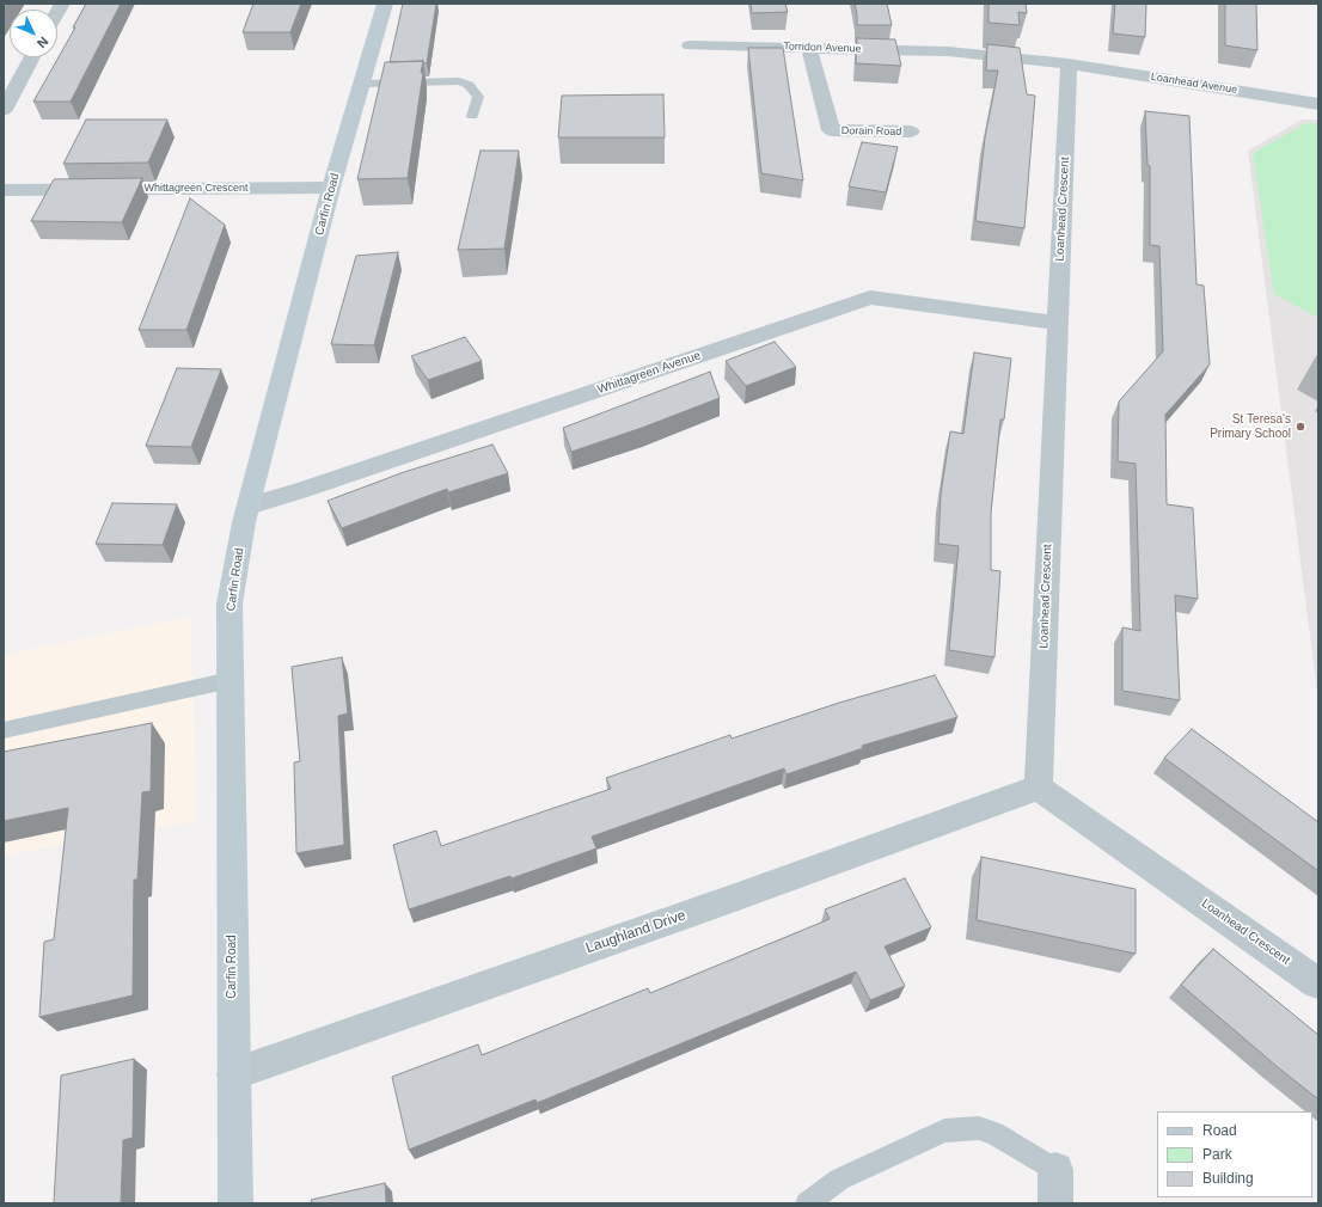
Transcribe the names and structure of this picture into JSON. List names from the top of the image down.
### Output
{
  "streets": {
    "main road": ["Carfin Road"],
    "street": [
      "Torridon Avenue",
      "Loanhead Avenue",
      "Dorain Road",
      "Whittagreen Crescent",
      "Loanhead Crescent",
      "Whittagreen Avenue",
      "Laughland Drive"
    ]
  },
  "crossings": [
    ["Torridon Avenue", "Loanhead Avenue"],
    ["Torridon Avenue", "Dorain Road"],
    ["Torridon Avenue", "Loanhead Crescent"],
    ["Loanhead Avenue", "Loanhead Crescent"],
    ["Whittagreen Crescent", "Carfin Road"],
    ["Carfin Road", "Whittagreen Avenue"],
    ["Carfin Road", "Laughland Drive"],
    ["Loanhead Crescent", "Whittagreen Avenue"],
    ["Loanhead Crescent", "Laughland Drive"]
  ],
  "places": ["St Teresa's Primary School"],
  "legend": ["Road", "Park", "Building"],
  "north": "bottom right"
}
